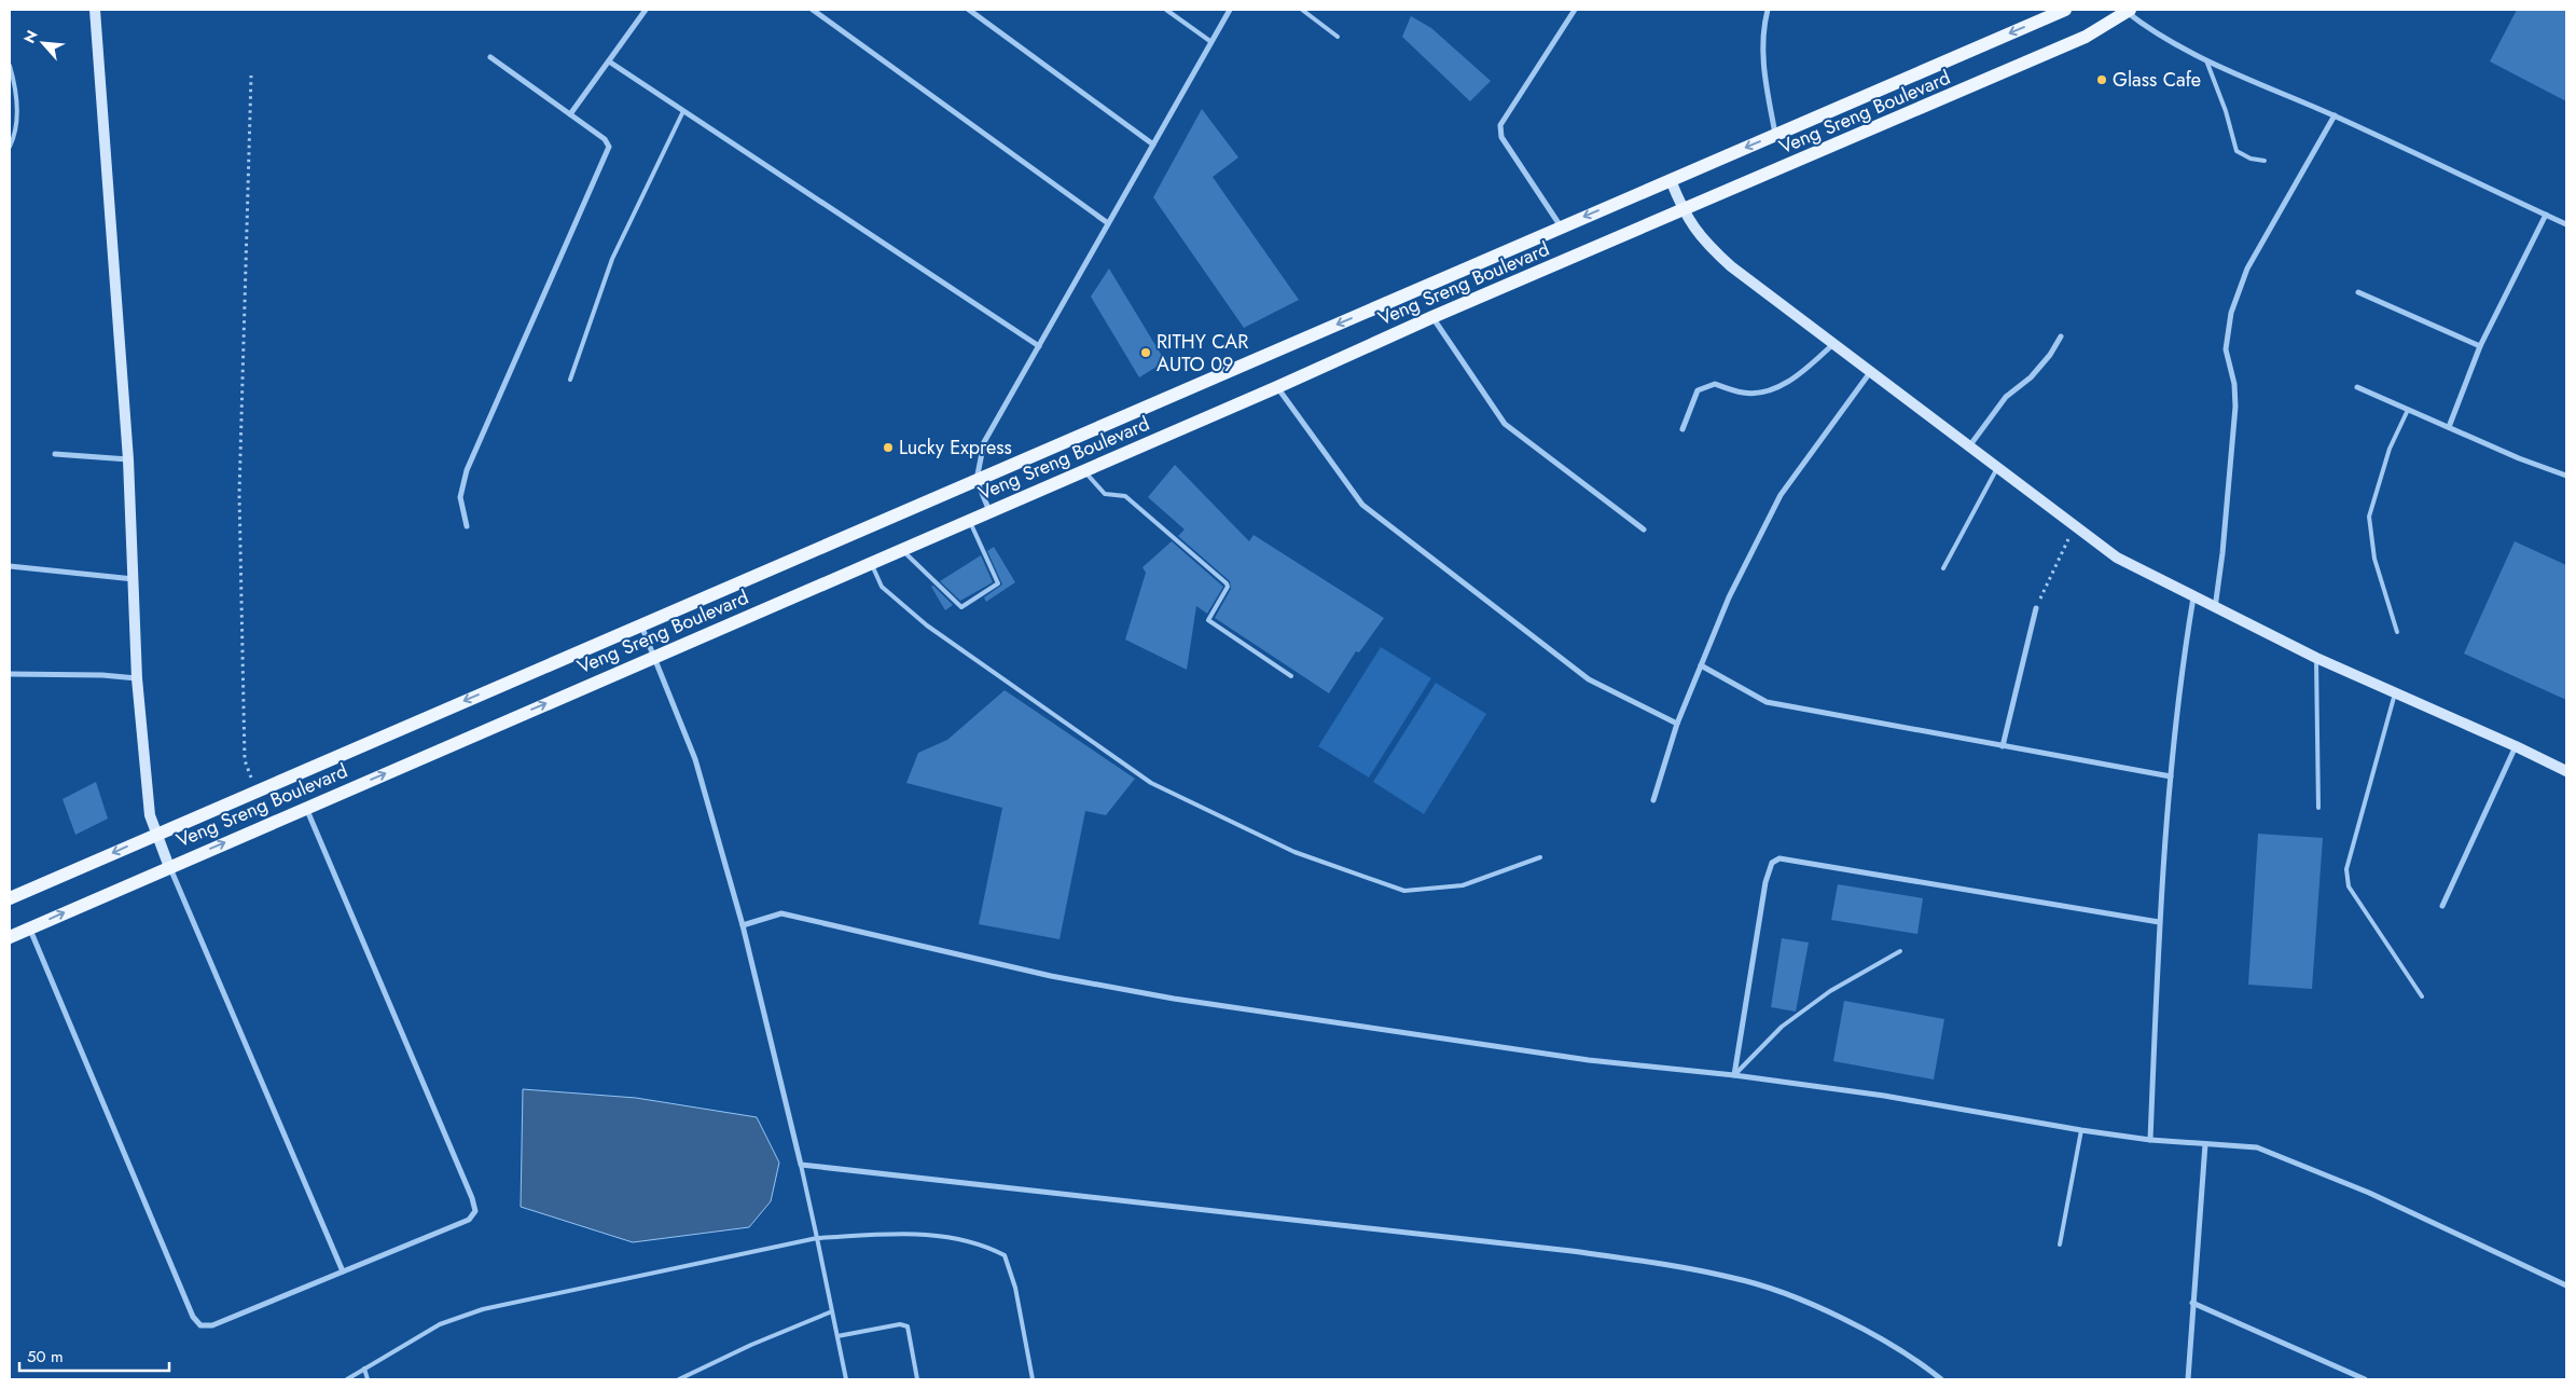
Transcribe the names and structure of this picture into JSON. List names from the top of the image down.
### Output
{
  "streets": {
    "main road": ["Veng Sreng Boulevard"]
  },
  "places": ["Glass Cafe", "RITHY CAR AUTO 09", "Lucky Express"],
  "scale_bar": "50 m",
  "north": "top left"
}
